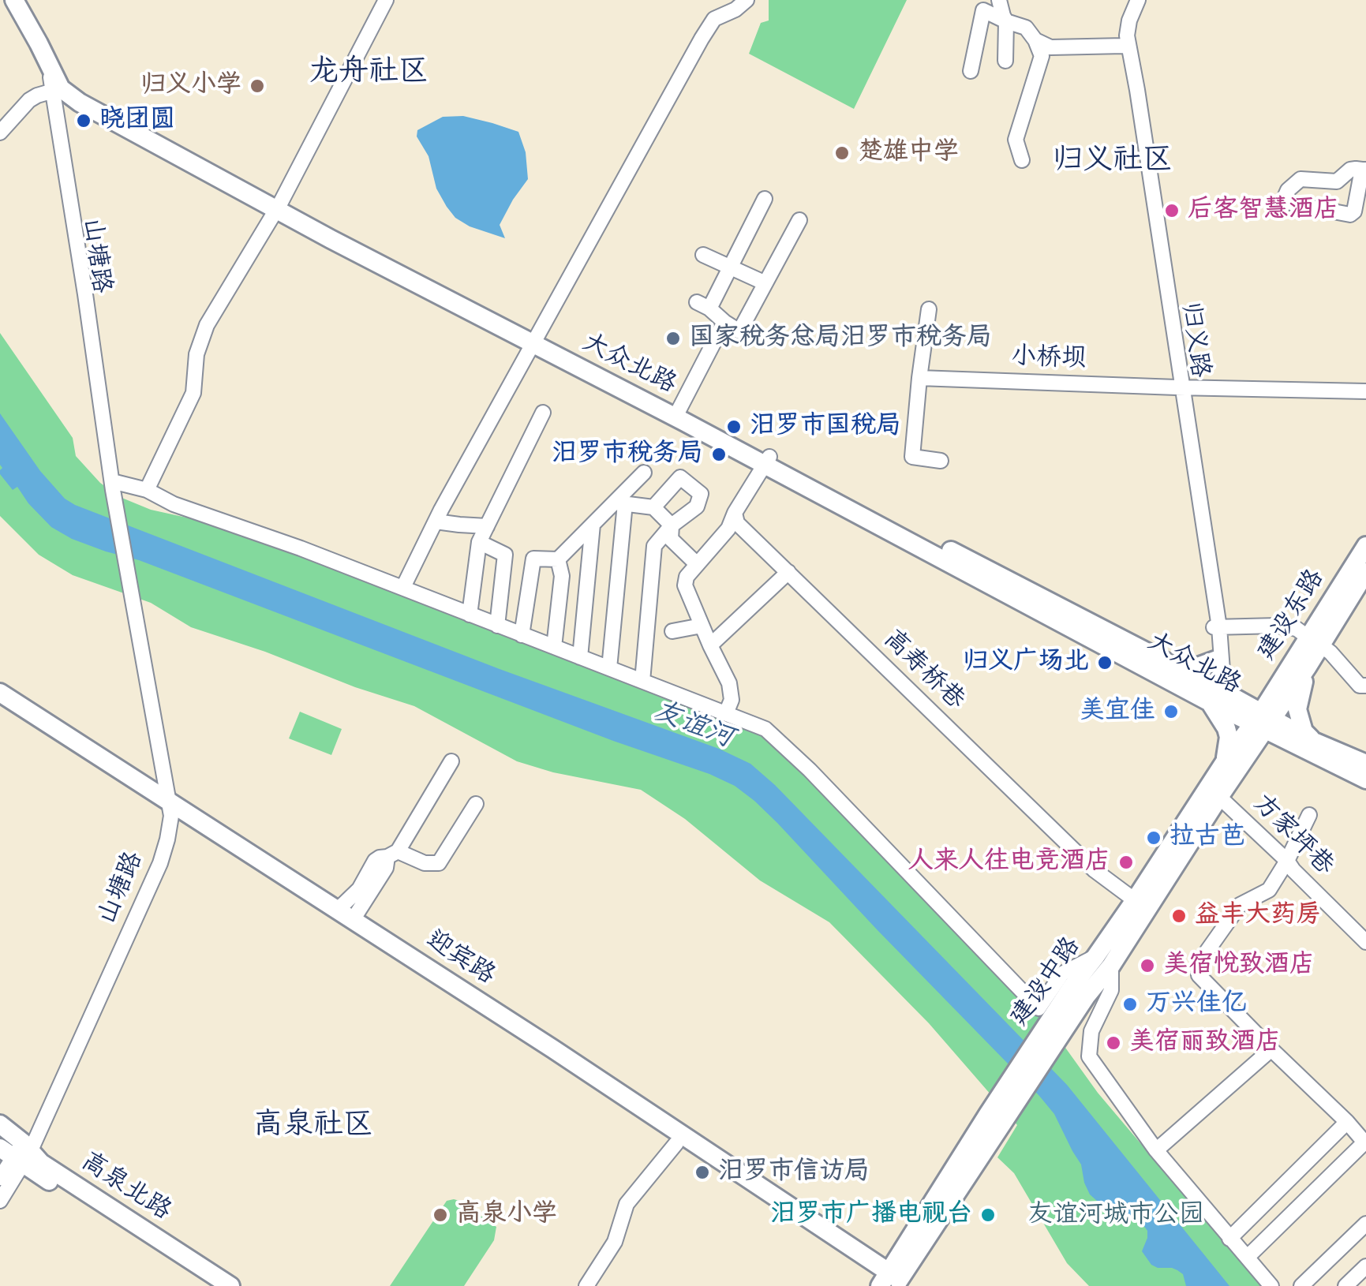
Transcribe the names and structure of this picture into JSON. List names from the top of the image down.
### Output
{
  "streets": {
    "main road": [
      "大众北路",
      "建设东路",
      "迎宾路",
      "建设中路",
      "高泉北路"
    ],
    "street": [
      "山塘路",
      "归义路",
      "小桥坝",
      "高寿桥巷",
      "方家坪巷"
    ]
  },
  "crossings": [
    ["山塘路", "大众北路"],
    ["山塘路", "迎宾路"],
    ["山塘路", "高泉北路"],
    ["归义路", "小桥坝"],
    ["大众北路", "建设东路"],
    ["大众北路", "建设中路"],
    ["建设东路", "建设中路"],
    ["高寿桥巷", "建设中路"],
    ["方家坪巷", "建设中路"],
    ["迎宾路", "建设中路"]
  ],
  "districts": ["龙舟社区", "归义社区", "高泉社区"],
  "water": ["友谊河"],
  "parks": ["友谊河城市公园"],
  "places": [
    "归义小学",
    "晓团圆",
    "楚雄中学",
    "后客智慧酒店",
    "国家税务总局汨罗市税务局",
    "汨罗市国税局",
    "汨罗市税务局",
    "归义广场北",
    "美宜佳",
    "拉古芭",
    "人来人往电竞酒店",
    "益丰大药房",
    "美宿悦致酒店",
    "万兴佳亿",
    "美宿丽致酒店",
    "汨罗市信访局",
    "高泉小学",
    "汨罗市广播电视台"
  ]
}
